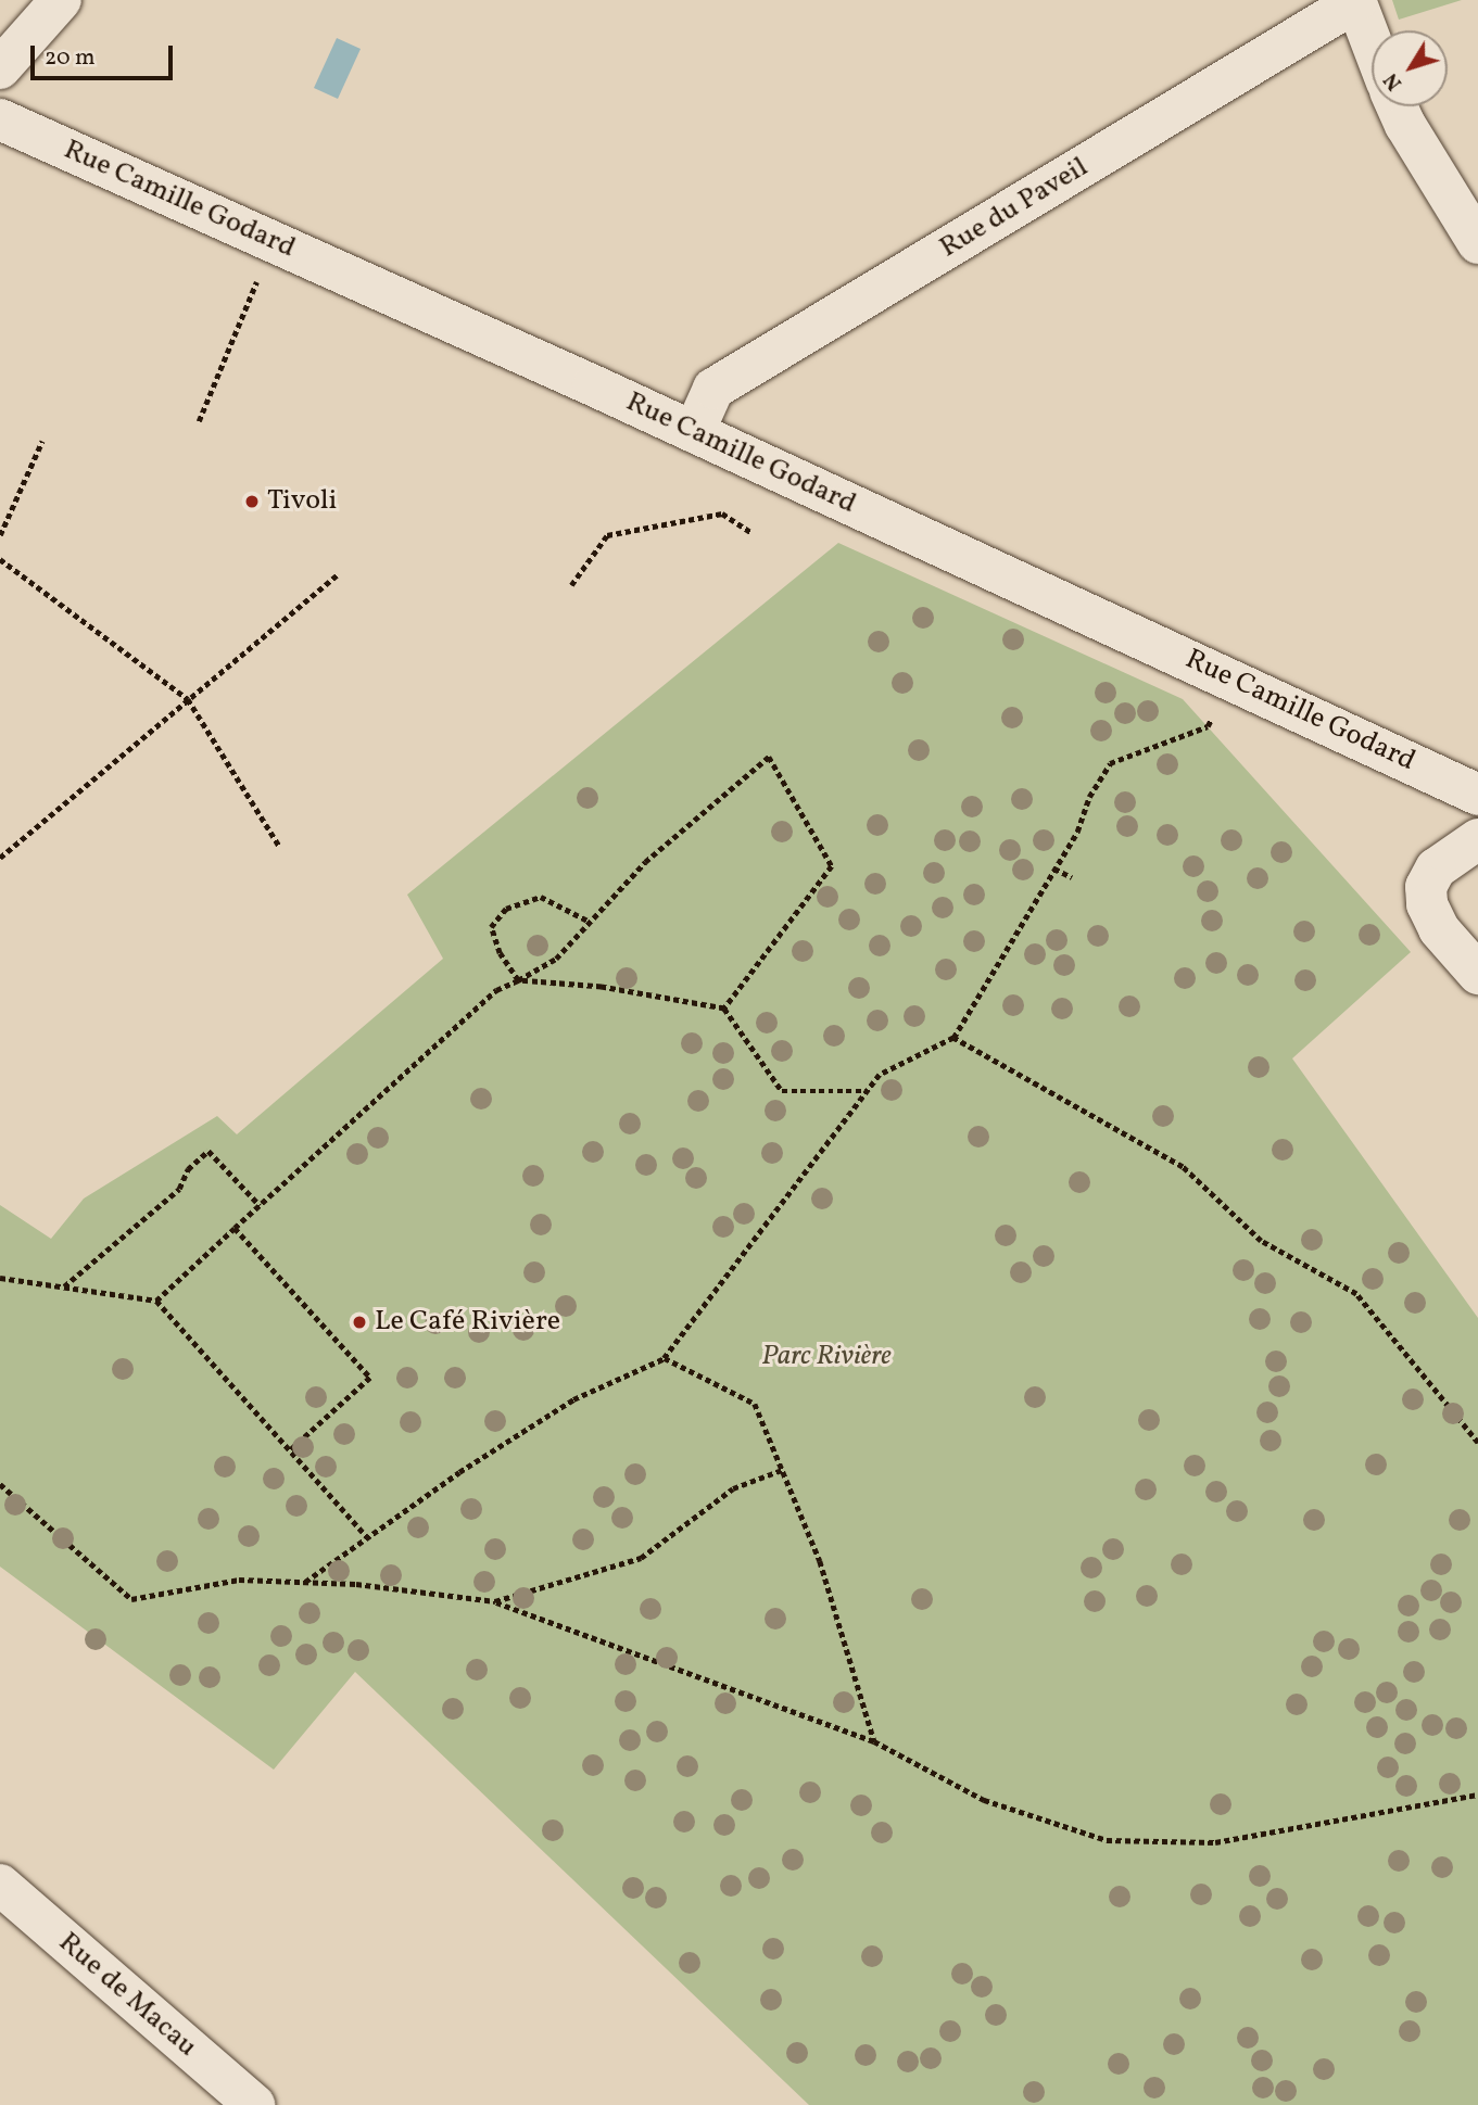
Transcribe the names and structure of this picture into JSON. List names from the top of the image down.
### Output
{
  "streets": {
    "street": ["Rue Camille Godard", "Rue du Paveil", "Rue de Macau"]
  },
  "crossings": [
    ["Rue Camille Godard", "Rue du Paveil"]
  ],
  "parks": ["Parc Rivière"],
  "places": ["Tivoli", "Le Café Rivière"],
  "scale_bar": "20 m",
  "north": "bottom left"
}
